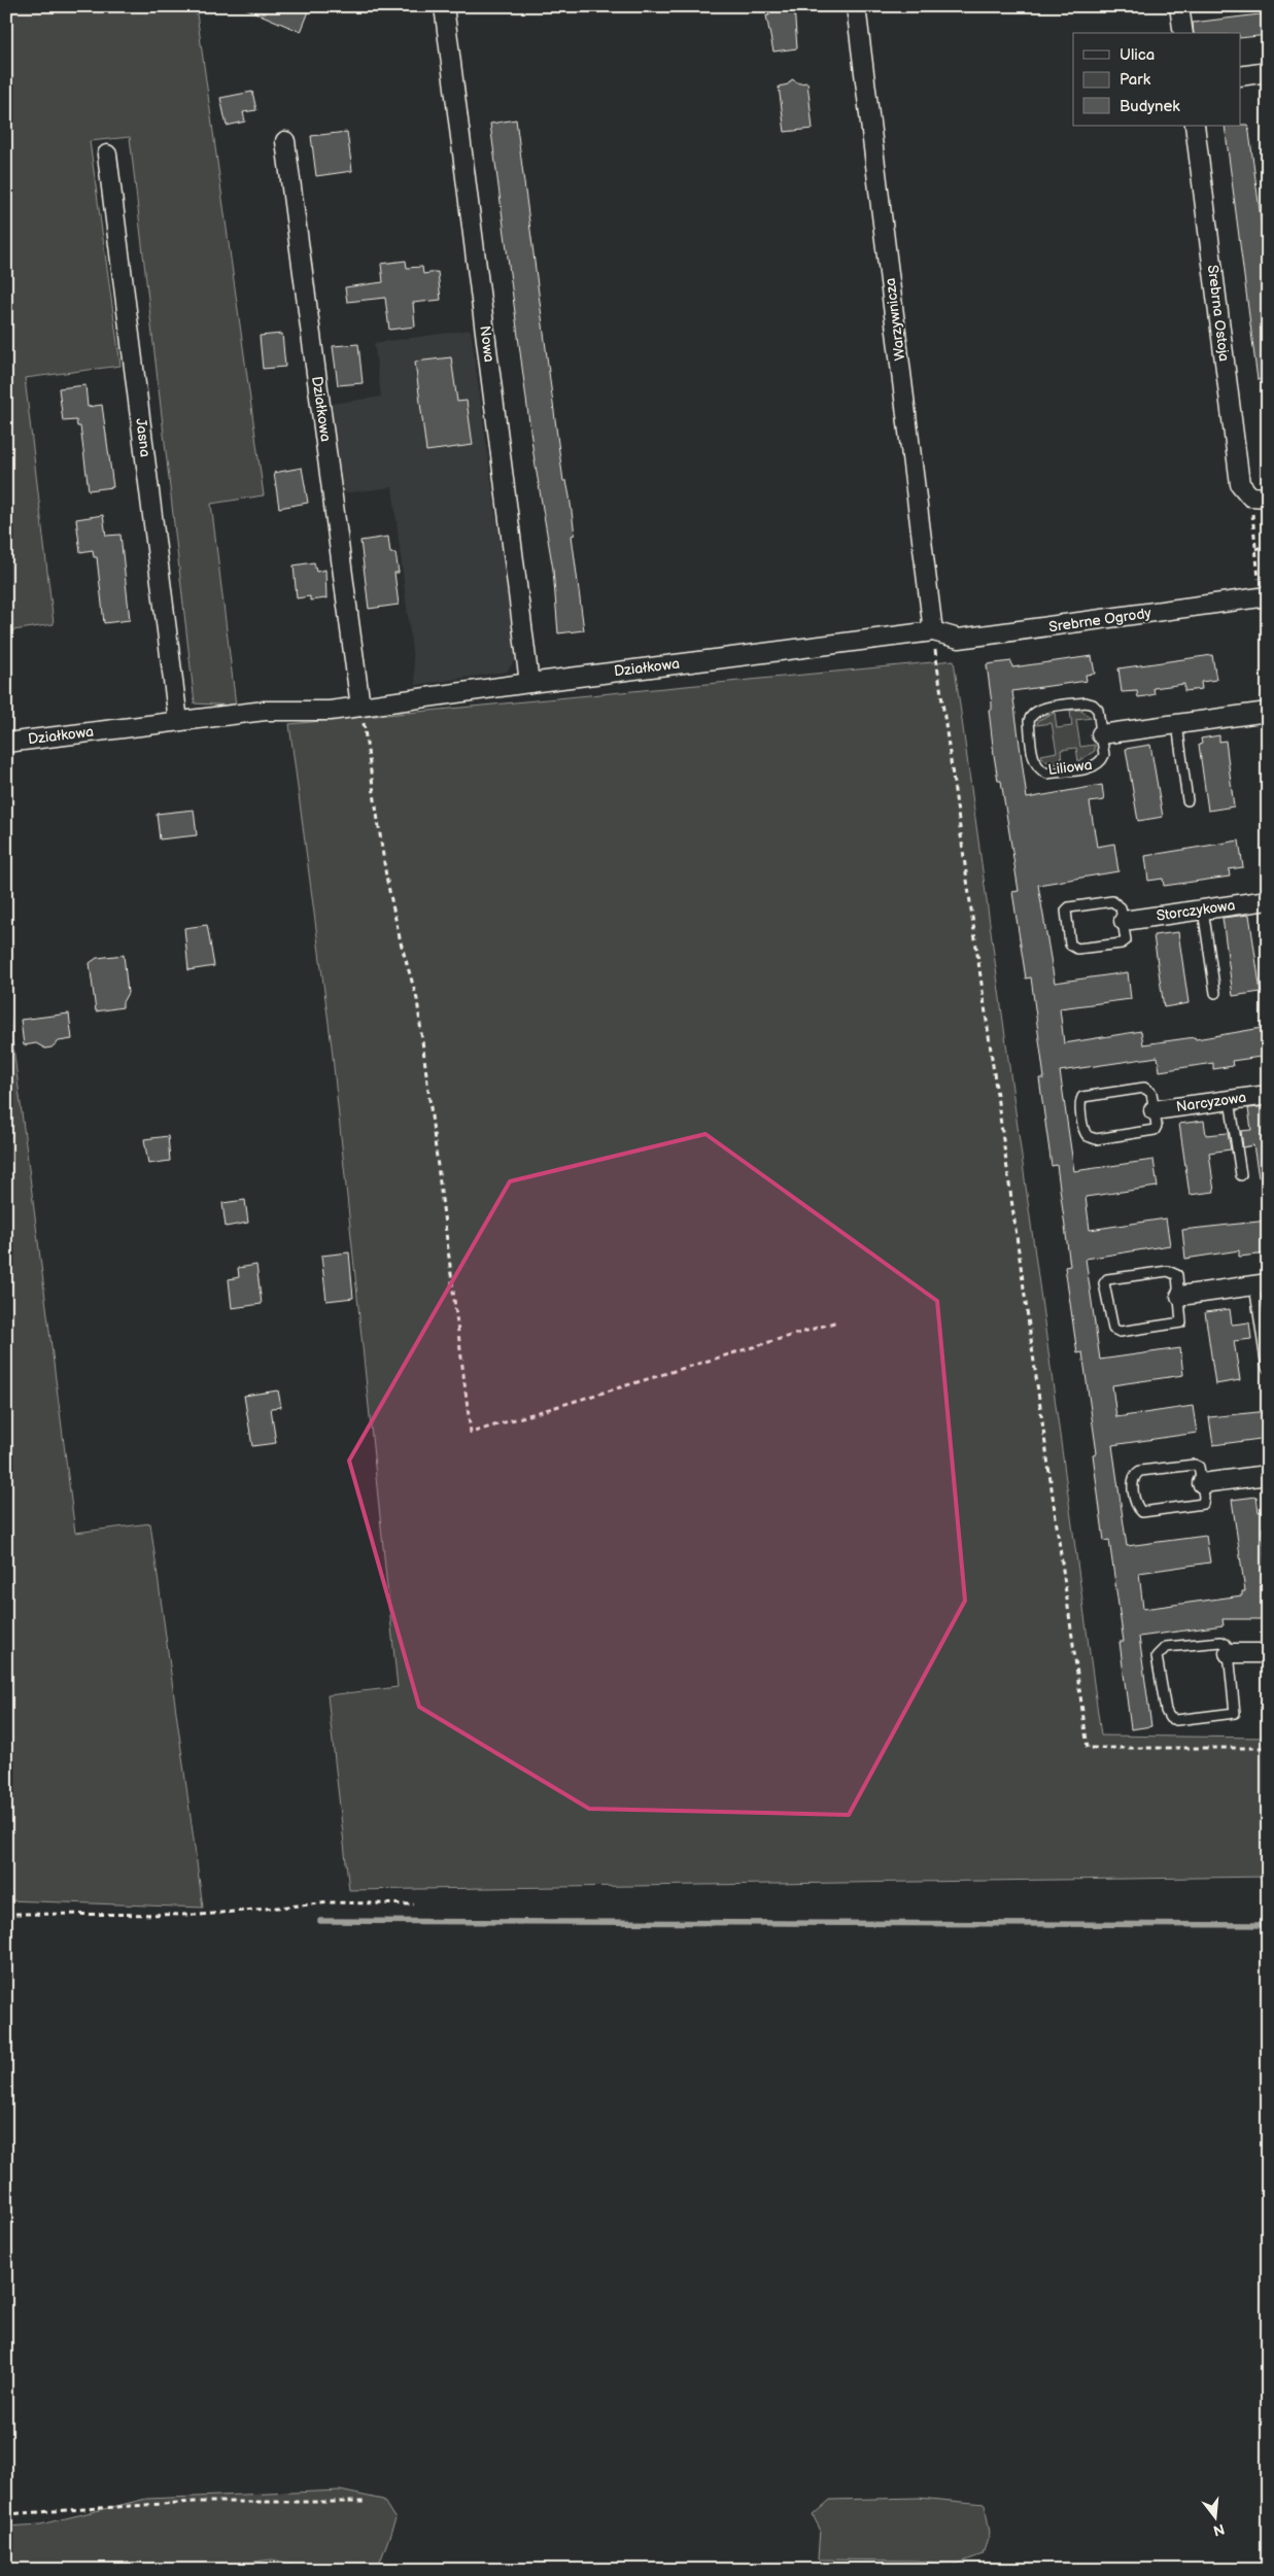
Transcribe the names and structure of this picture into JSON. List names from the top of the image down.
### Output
{
  "streets": {
    "street": [
      "Srebrna Ostoja",
      "Warzywnicza",
      "Nowa",
      "Działkowa",
      "Jasna",
      "Srebrne Ogrody",
      "Storczykowa",
      "Narcyzowa"
    ],
    "lane": ["Liliowa"]
  },
  "crossings": [
    ["Warzywnicza", "Działkowa"],
    ["Warzywnicza", "Srebrne Ogrody"],
    ["Nowa", "Działkowa"],
    ["Działkowa", "Jasna"],
    ["Działkowa", "Srebrne Ogrody"]
  ],
  "legend": ["Ulica", "Park", "Budynek"],
  "north": "bottom"
}
